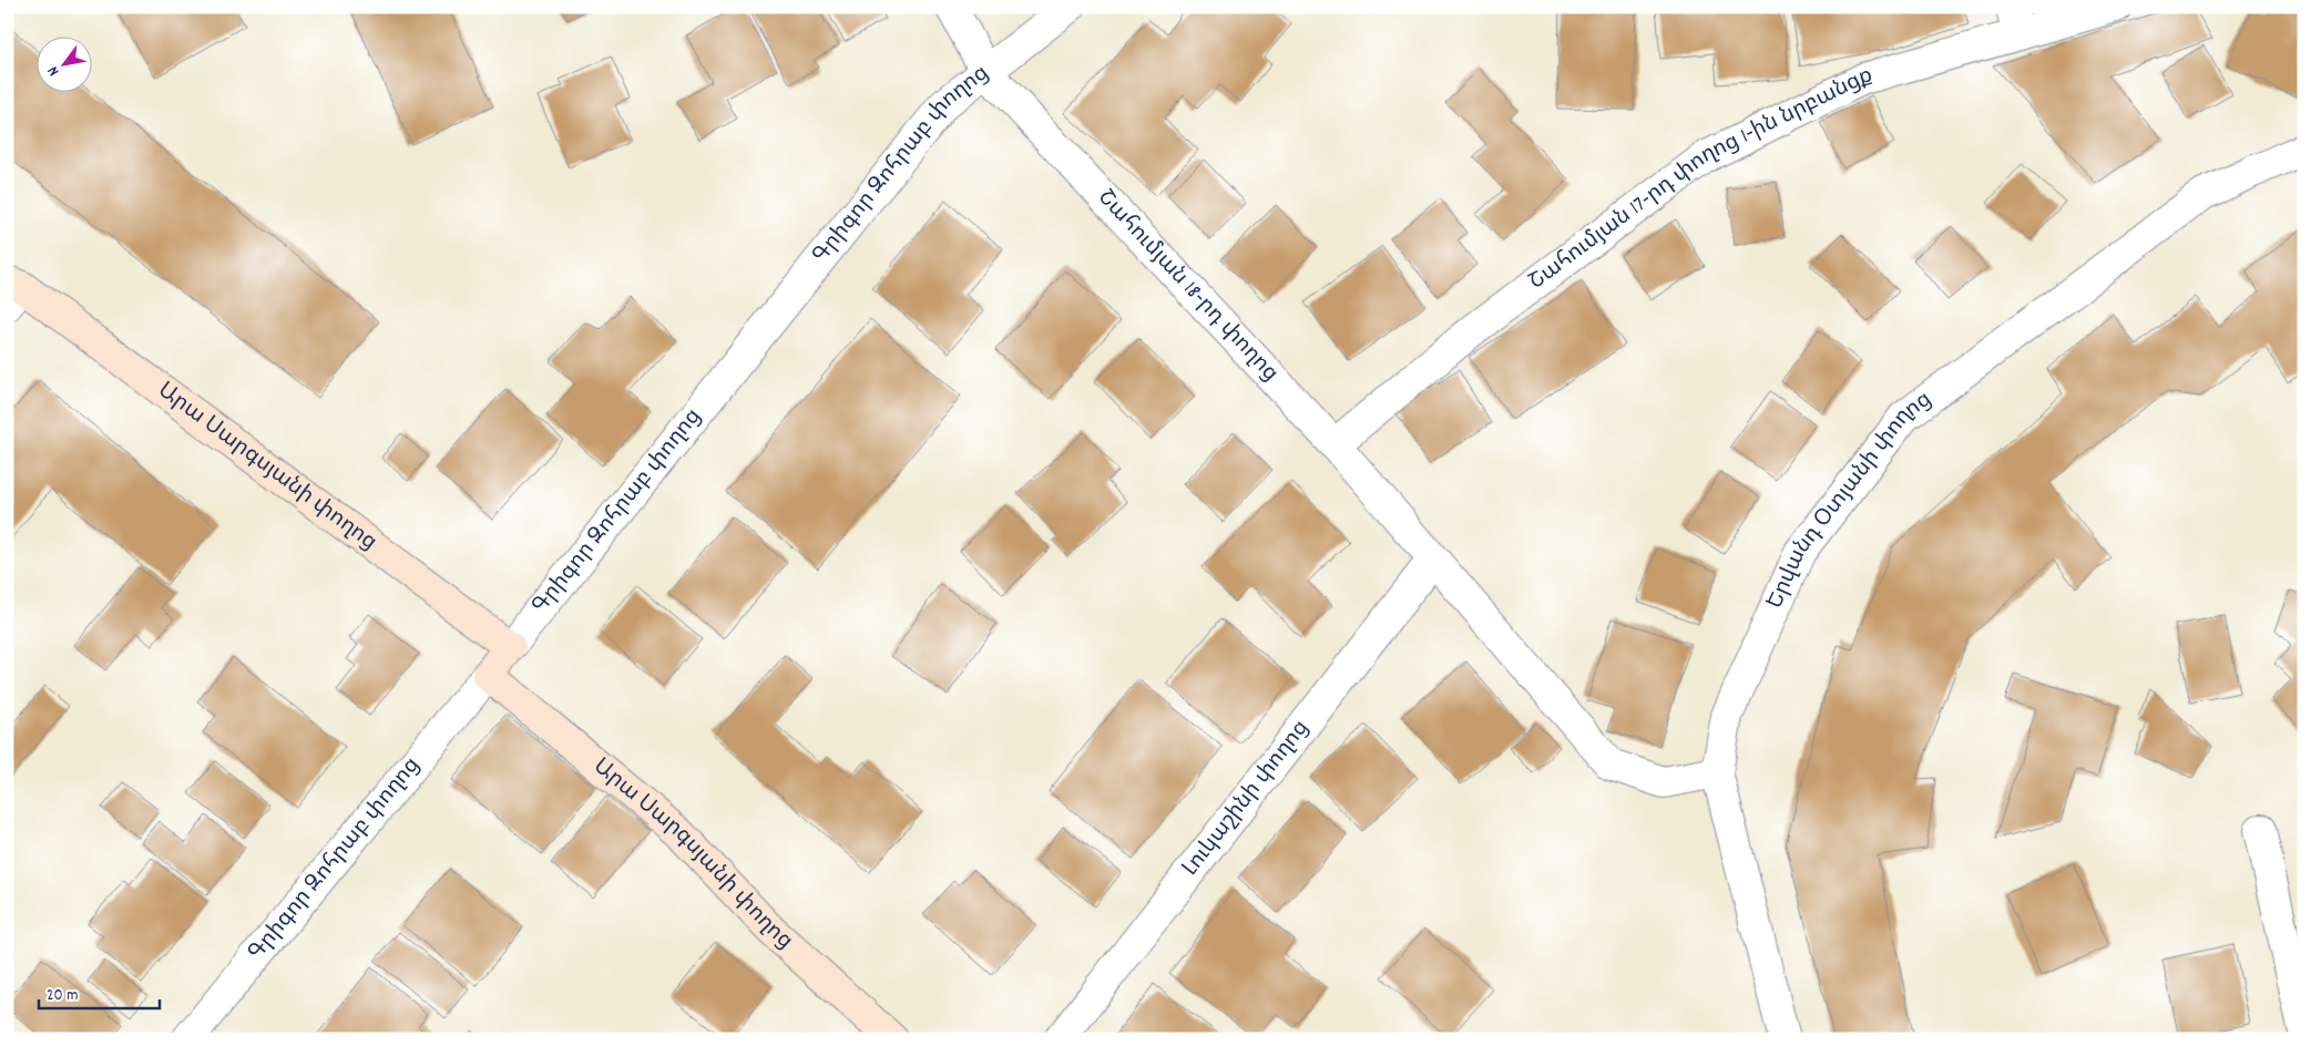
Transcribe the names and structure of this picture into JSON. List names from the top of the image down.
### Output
{
  "streets": {
    "street": [
      "Գրիգոր Զոհրաբ փողոց",
      "Շահումյան 17-րդ փողոց 1-ին նրբանցք",
      "Շահումյան 18-րդ փողոց",
      "Արա Սարգսյանի փողոց",
      "Երվանդ Օտյանի փողոց",
      "Լուկաշինի փողոց"
    ]
  },
  "crossings": [
    ["Գրիգոր Զոհրաբ փողոց", "Շահումյան 18-րդ փողոց"],
    ["Գրիգոր Զոհրաբ փողոց", "Արա Սարգսյանի փողոց"],
    ["Շահումյան 17-րդ փողոց 1-ին նրբանցք", "Շահումյան 18-րդ փողոց"],
    ["Շահումյան 18-րդ փողոց", "Երվանդ Օտյանի փողոց"],
    ["Շահումյան 18-րդ փողոց", "Լուկաշինի փողոց"]
  ],
  "scale_bar": "20 m",
  "north": "bottom left"
}
